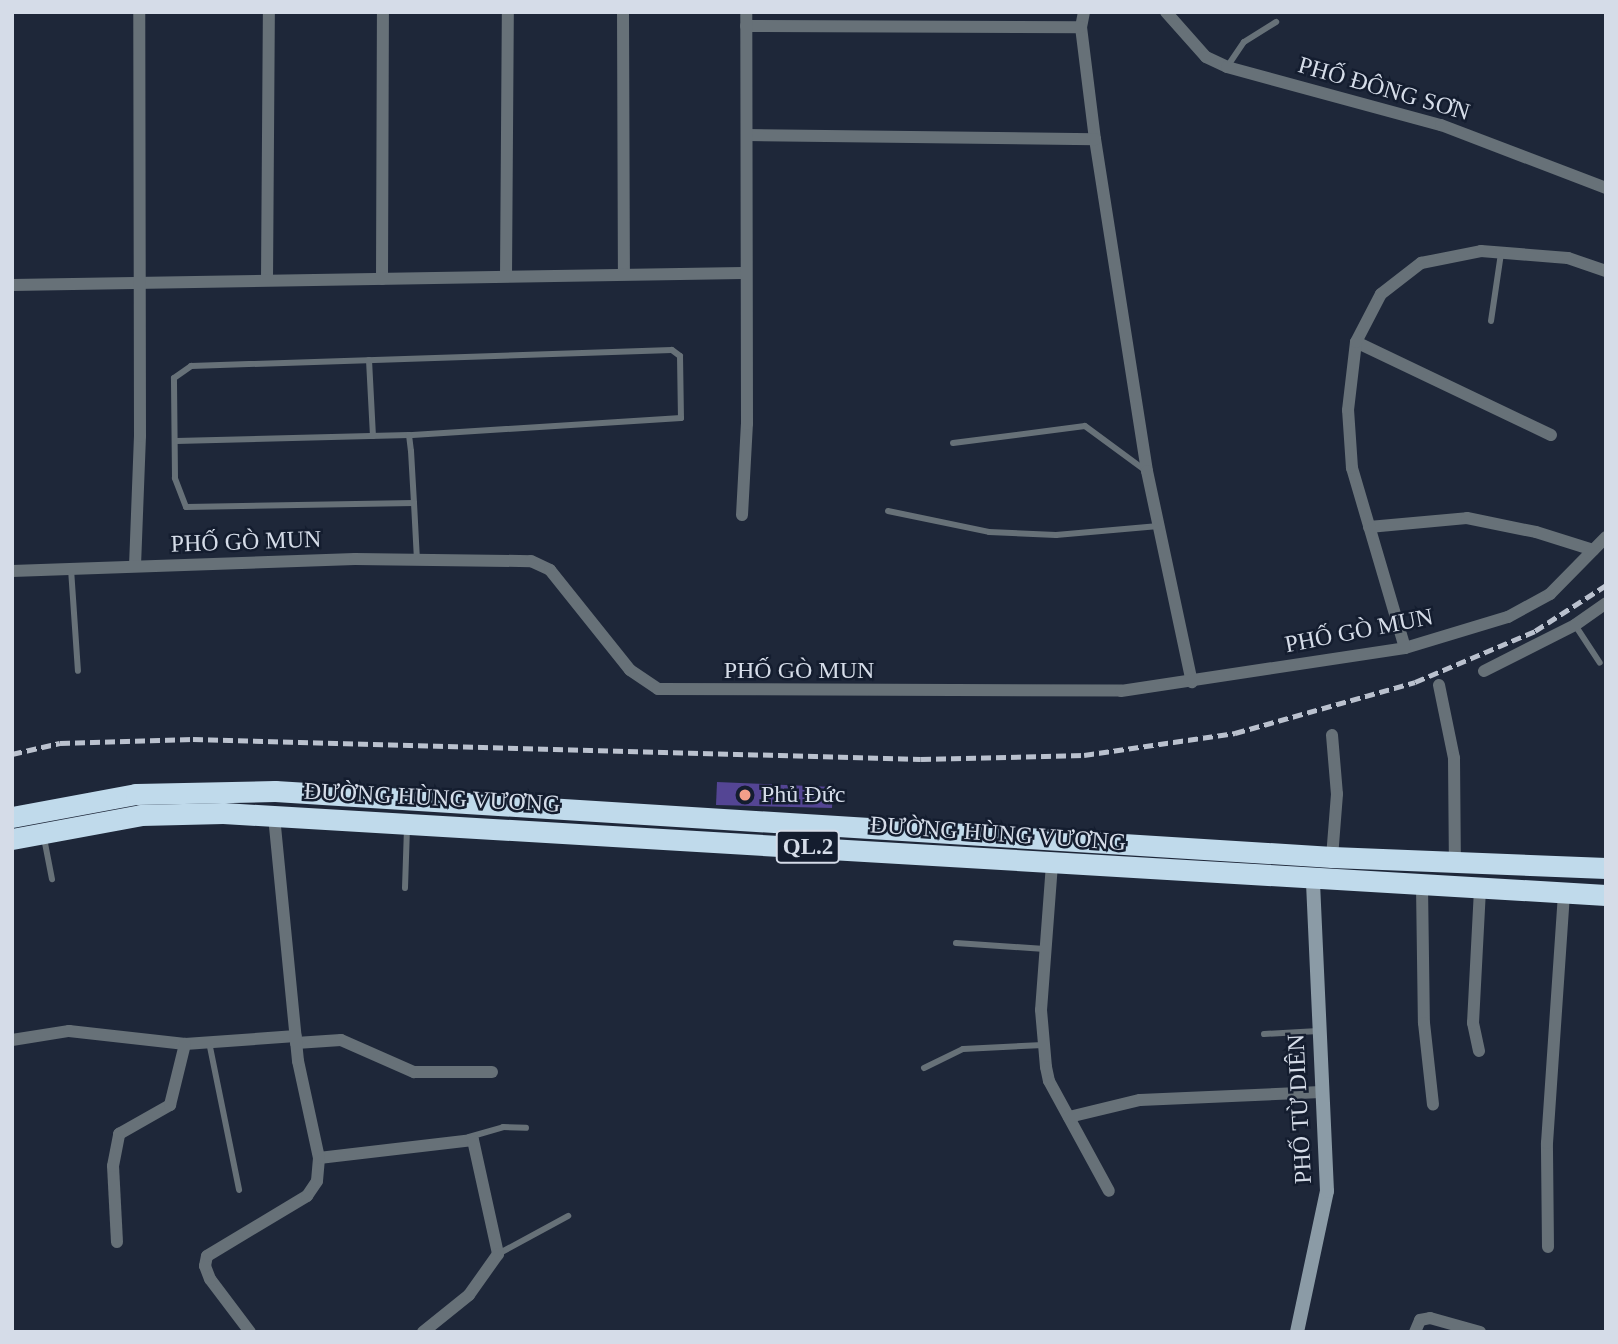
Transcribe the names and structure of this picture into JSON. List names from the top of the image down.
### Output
{
  "streets": {
    "highway": ["ĐƯỜNG HÙNG VƯƠNG", "QL.2"],
    "street": ["PHỐ ĐÔNG SƠN", "PHỐ GÒ MUN", "PHỐ TỪ DIÊN"]
  },
  "crossings": [
    ["ĐƯỜNG HÙNG VƯƠNG", "PHỐ TỪ DIÊN"]
  ],
  "places": ["Phủ Đức"]
}
